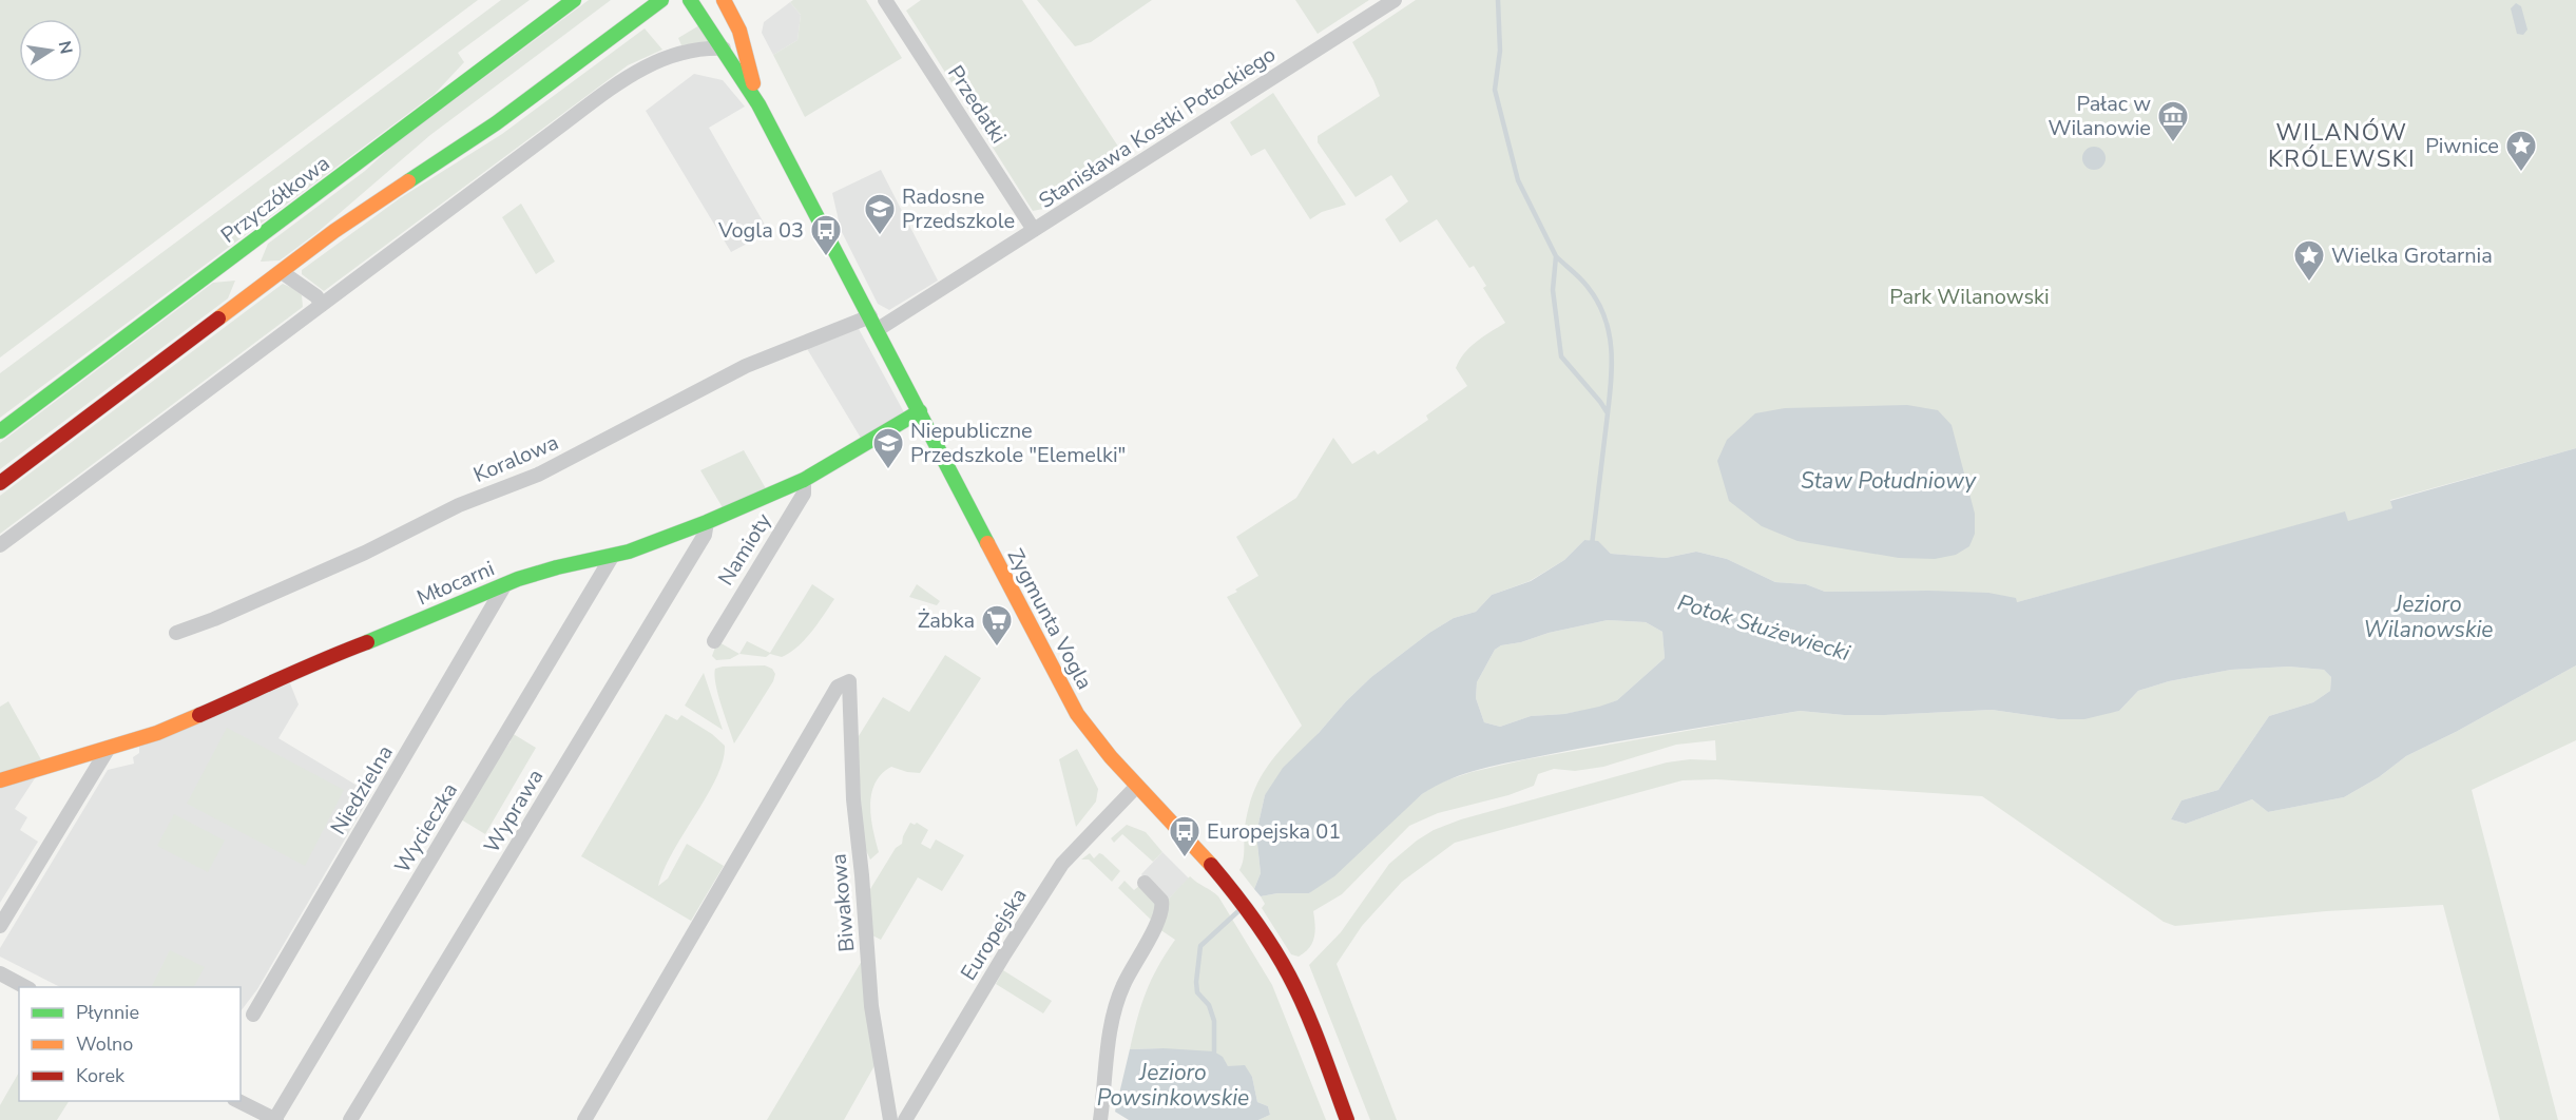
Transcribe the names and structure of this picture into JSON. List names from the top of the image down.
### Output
{
  "streets": {
    "street": [
      "Przedatki",
      "Stanisława Kostki Potockiego",
      "Przyczółkowa",
      "Koralowa",
      "Namioty",
      "Młocarni",
      "Zygmunta Vogla",
      "Niedzielna",
      "Wyprawa",
      "Wycieczka",
      "Biwakowa",
      "Europejska"
    ]
  },
  "crossings": [
    ["Przedatki", "Stanisława Kostki Potockiego"],
    ["Stanisława Kostki Potockiego", "Zygmunta Vogla"],
    ["Koralowa", "Zygmunta Vogla"],
    ["Namioty", "Młocarni"],
    ["Młocarni", "Zygmunta Vogla"],
    ["Młocarni", "Niedzielna"],
    ["Młocarni", "Wyprawa"],
    ["Młocarni", "Wycieczka"],
    ["Zygmunta Vogla", "Europejska"]
  ],
  "districts": ["WILANÓW KRÓLEWSKI"],
  "water": [
    "Staw Południowy",
    "Jezioro Wilanowskie",
    "Potok Służewiecki",
    "Jezioro Powsinkowskie"
  ],
  "parks": ["Park Wilanowski"],
  "places": {
    "museum": ["Pałac w Wilanowie"],
    "place": ["Piwnice", "Wielka Grotarnia"],
    "school or university": ["Radosne Przedszkole", "Niepubliczne Przedszkole \"Elemelki\""],
    "bus stop": ["Vogla 03", "Europejska 01"],
    "supermarket": ["Żabka"]
  },
  "legend": ["Płynnie", "Wolno", "Korek"],
  "north": "right"
}
